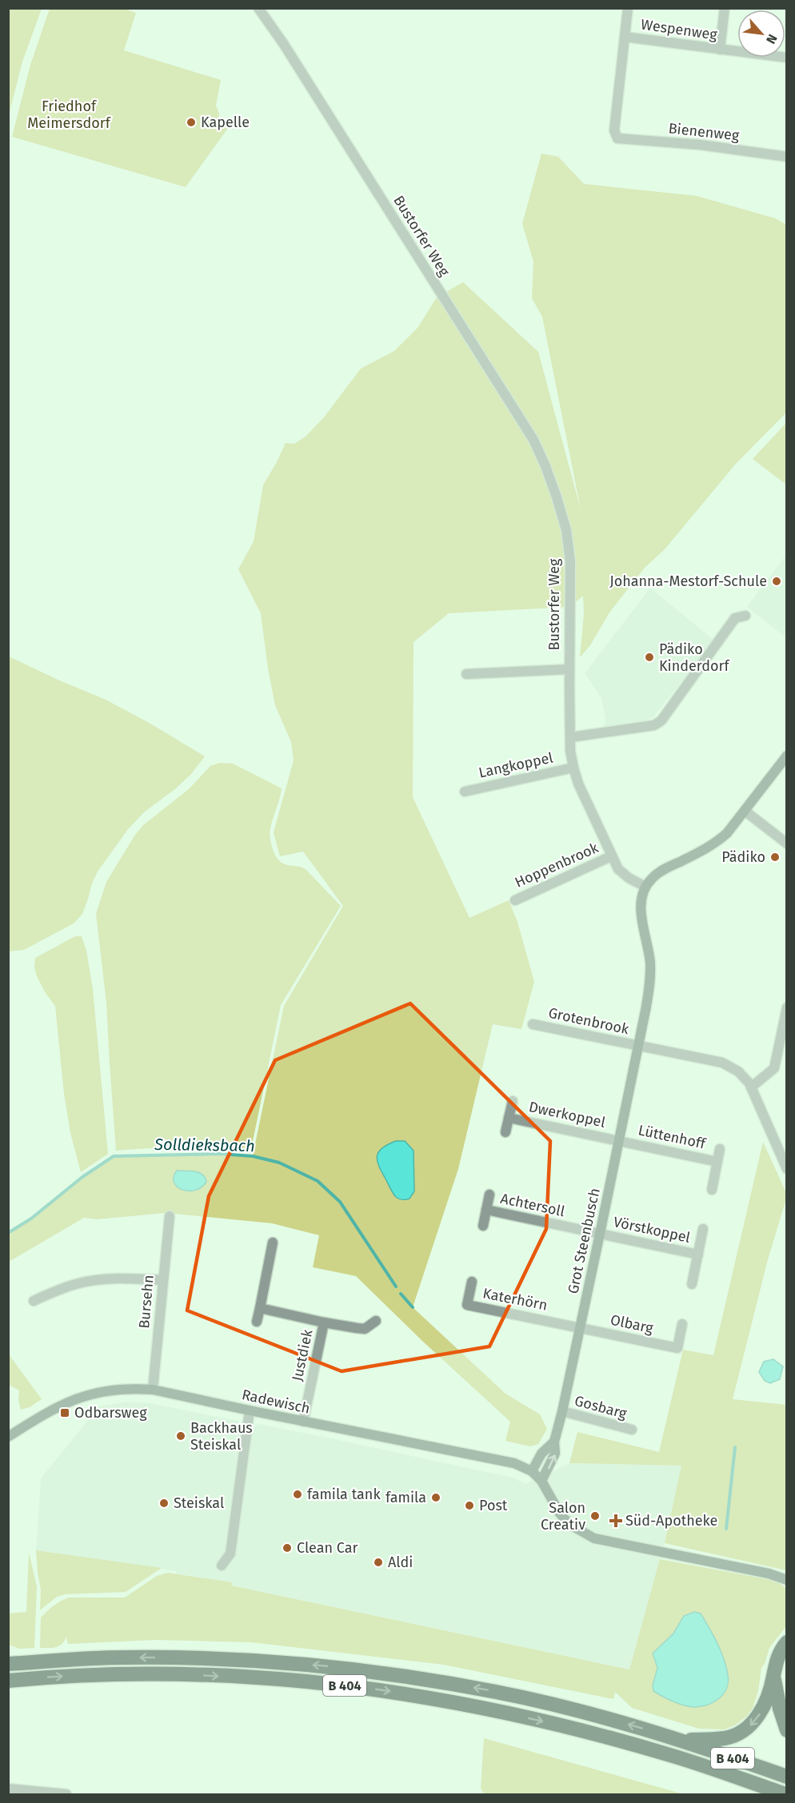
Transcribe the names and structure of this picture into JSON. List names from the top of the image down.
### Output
{
  "streets": {
    "highway": ["B 404"],
    "street": [
      "Wespenweg",
      "Bienenweg",
      "Bustorfer Weg",
      "Langkoppel",
      "Hoppenbrook",
      "Grotenbrook",
      "Dwerkoppel",
      "Lüttenhoff",
      "Achtersoll",
      "Vörstkoppel",
      "Grot Steenbusch",
      "Katerhörn",
      "Bursehn",
      "Olbarg",
      "Justdiek",
      "Radewisch",
      "Gosbarg"
    ]
  },
  "crossings": [
    ["Wespenweg", "Bienenweg"],
    ["Bustorfer Weg", "Langkoppel"],
    ["Bustorfer Weg", "Hoppenbrook"],
    ["Grotenbrook", "Grot Steenbusch"],
    ["Dwerkoppel", "Lüttenhoff"],
    ["Dwerkoppel", "Grot Steenbusch"],
    ["Lüttenhoff", "Grot Steenbusch"],
    ["Achtersoll", "Vörstkoppel"],
    ["Achtersoll", "Grot Steenbusch"],
    ["Vörstkoppel", "Grot Steenbusch"],
    ["Grot Steenbusch", "Katerhörn"],
    ["Grot Steenbusch", "Olbarg"],
    ["Grot Steenbusch", "Radewisch"],
    ["Grot Steenbusch", "Gosbarg"],
    ["Katerhörn", "Olbarg"],
    ["Bursehn", "Radewisch"],
    ["Justdiek", "Radewisch"]
  ],
  "water": ["Solldieksbach"],
  "parks": ["Friedhof Meimersdorf"],
  "places": {
    "other": [
      "Kapelle",
      "Johanna-Mestorf-Schule",
      "Pädiko Kinderdorf",
      "Pädiko",
      "Backhaus Steiskal",
      "famila tank",
      "famila",
      "Steiskal",
      "Post",
      "Salon Creativ",
      "Clean Car",
      "Aldi"
    ],
    "transit": ["Odbarsweg"],
    "health": ["Süd-Apotheke"]
  },
  "north": "bottom right"
}
